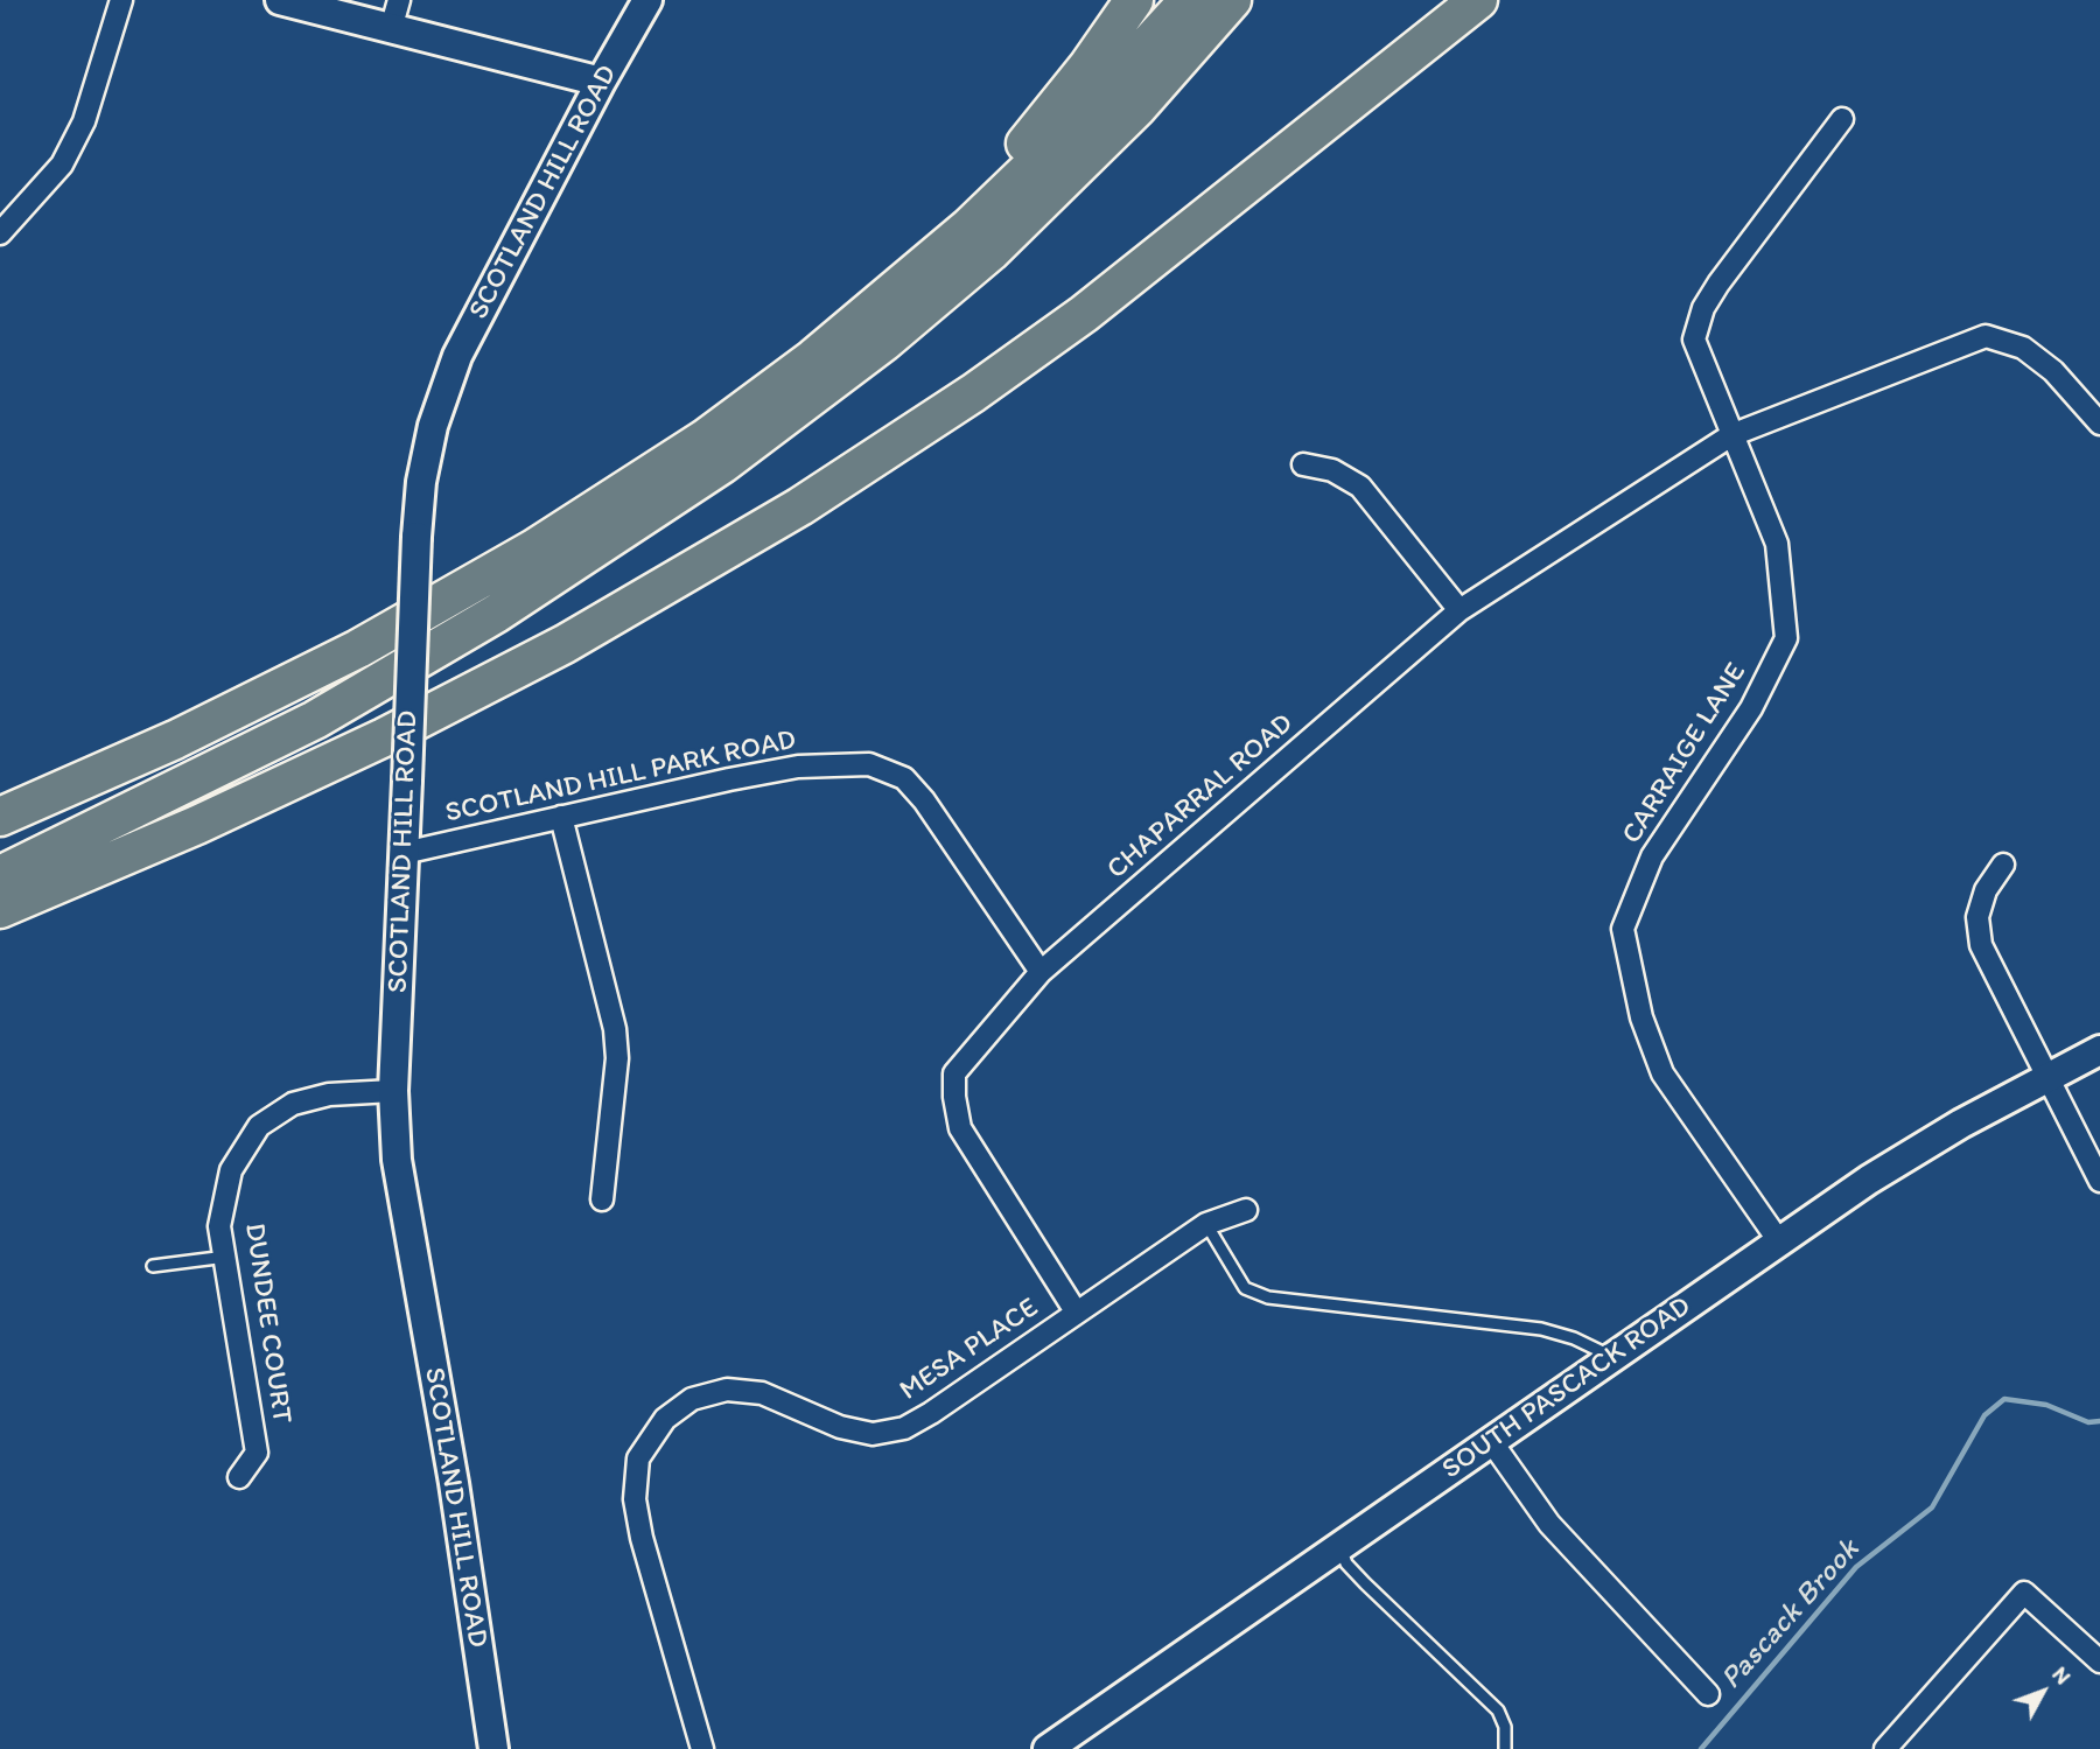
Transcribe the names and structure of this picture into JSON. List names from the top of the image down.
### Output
{
  "streets": {
    "street": [
      "SCOTLAND HILL ROAD",
      "CARRAIGE LANE",
      "SCOTLAND HILL PARK ROAD",
      "CHAPARRAL ROAD",
      "DUNDEE COURT",
      "MESA PLACE",
      "SOUTH PASCACK ROAD"
    ]
  },
  "crossings": [
    ["SCOTLAND HILL ROAD", "SCOTLAND HILL PARK ROAD"],
    ["SCOTLAND HILL ROAD", "DUNDEE COURT"],
    ["CARRAIGE LANE", "CHAPARRAL ROAD"],
    ["CARRAIGE LANE", "SOUTH PASCACK ROAD"],
    ["SCOTLAND HILL PARK ROAD", "CHAPARRAL ROAD"],
    ["CHAPARRAL ROAD", "MESA PLACE"]
  ],
  "water": ["Pascack Brook"],
  "north": "top right"
}
